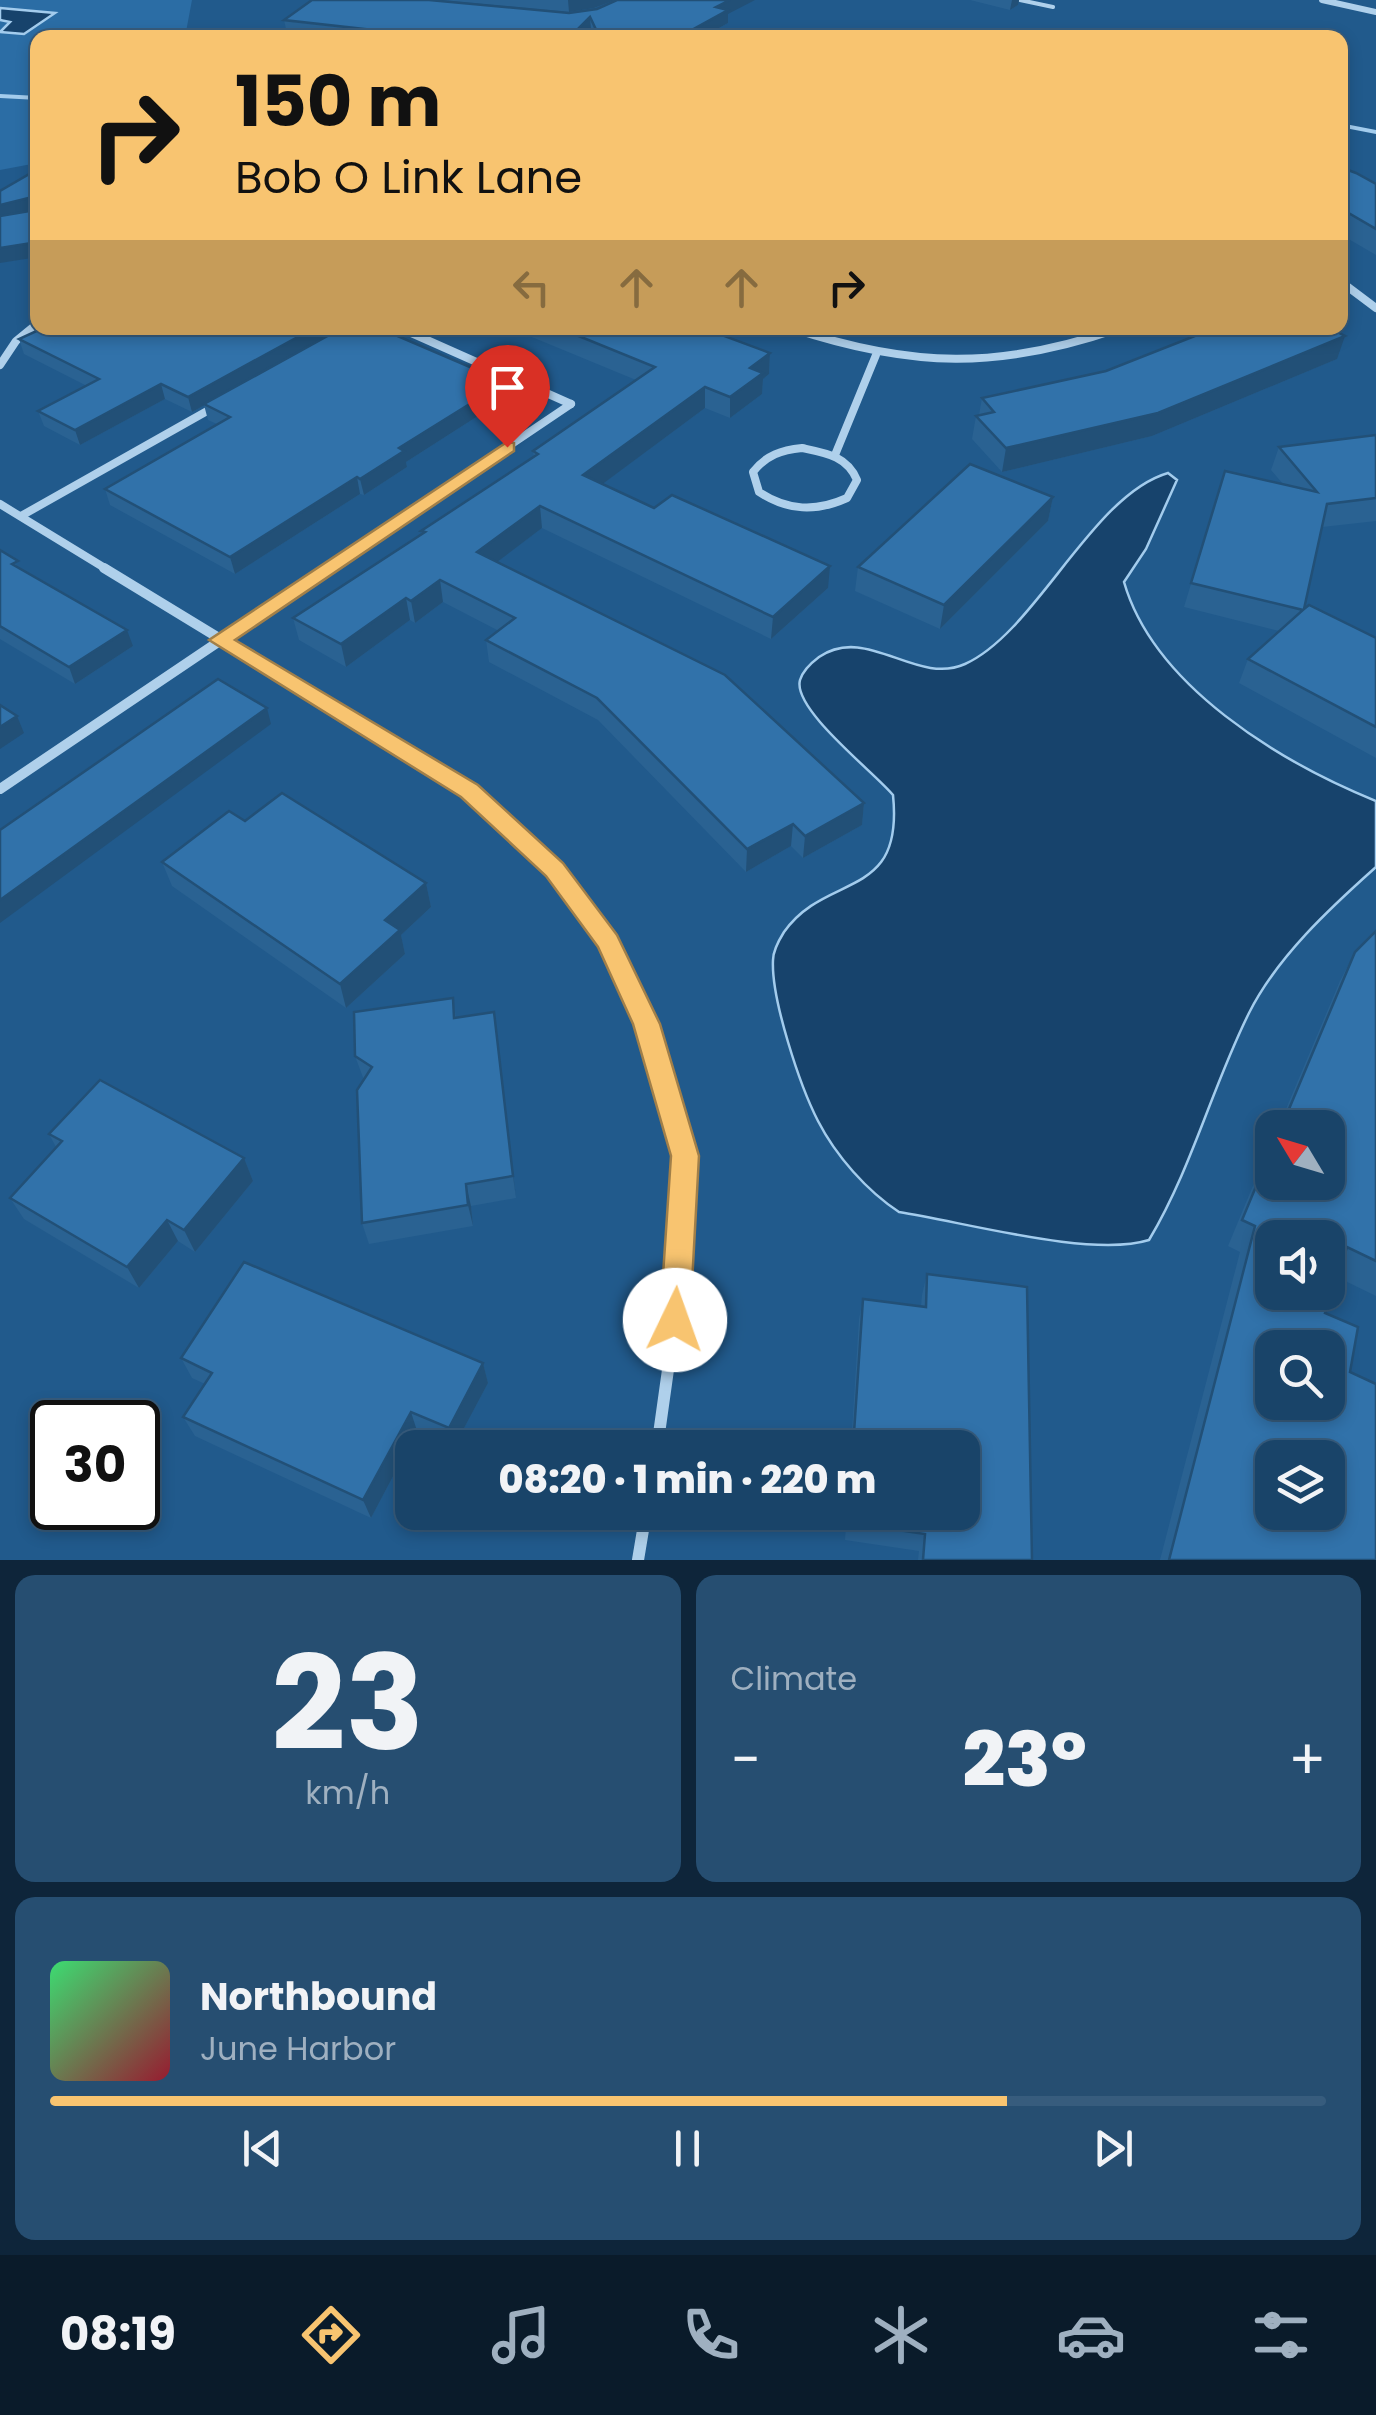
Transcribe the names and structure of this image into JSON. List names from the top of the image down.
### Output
{
  "north": "top left",
  "page": {
    "turn": ["150 m", "Bob O Link Lane"],
    "limit": "30",
    "trip": "08:20 · 1 min · 220 m",
    "tile": [
      ["23", "km/h"],
      "Climate"
    ],
    "heat": ["−", "23°", "+"],
    "song": ["Northbound", "June Harbor"],
    "tabs": "08:19"
  }
}
